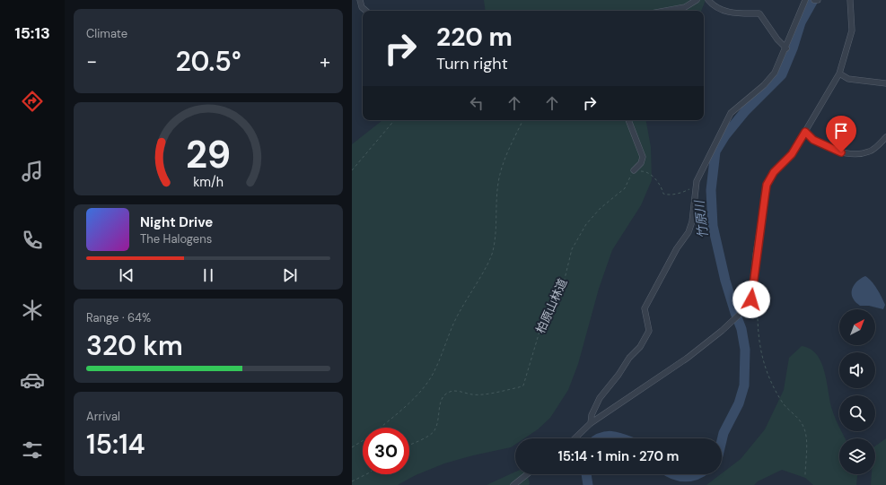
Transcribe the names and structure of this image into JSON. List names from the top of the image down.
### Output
{
  "streets": {
    "path": ["柏原山林道"]
  },
  "water": ["竹原川"],
  "north": "top right",
  "page": {
    "tabs": "15:13",
    "tile": [
      "Climate",
      ["Range · 64%", "320 km"],
      ["Arrival", "15:14"]
    ],
    "turn": ["220 m", "Turn right"],
    "heat": ["−", "20.5°", "+"],
    "song": ["Night Drive", "The Halogens"],
    "limit": "30",
    "trip": "15:14 · 1 min · 270 m",
    "gauge": ["29", "km/h"]
  }
}
